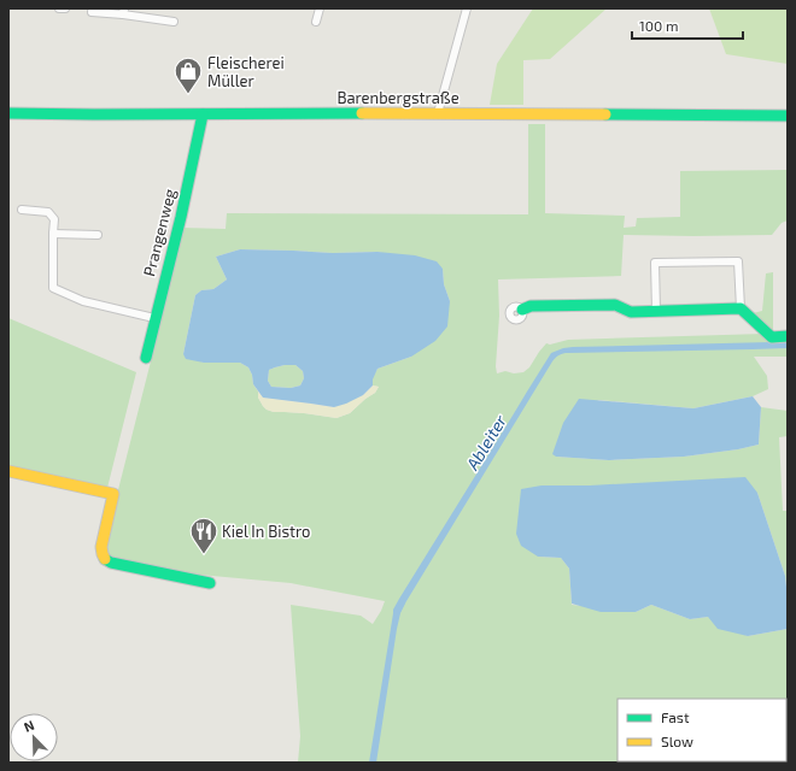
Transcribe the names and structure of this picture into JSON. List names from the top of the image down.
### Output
{
  "streets": {
    "street": ["Barenbergstraße", "Prangenweg"]
  },
  "crossings": [
    ["Barenbergstraße", "Prangenweg"]
  ],
  "water": ["Ableiter"],
  "places": {
    "shop": ["Fleischerei Müller"],
    "restaurant": ["Kiel In Bistro"]
  },
  "legend": ["Fast", "Slow"],
  "scale_bar": "100 m",
  "north": "top left"
}
